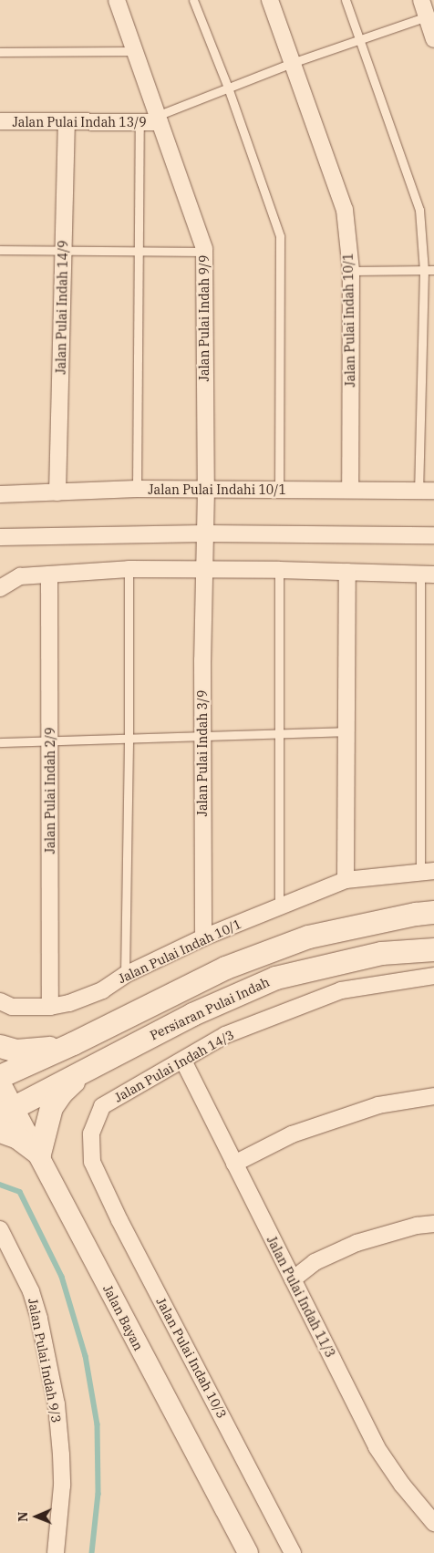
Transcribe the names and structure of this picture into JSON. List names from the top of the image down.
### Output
{
  "streets": {
    "main road": ["Persiaran Pulai Indah"],
    "street": [
      "Jalan Pulai Indah 13/9",
      "Jalan Pulai Indah 14/9",
      "Jalan Pulai Indah 9/9",
      "Jalan Pulai Indah 10/1",
      "Jalan Pulai Indahi 10/1",
      "Jalan Pulai Indah 3/9",
      "Jalan Pulai Indah 2/9",
      "Jalan Pulai Indah 14/3",
      "Jalan Pulai Indah 11/3",
      "Jalan Bayan",
      "Jalan Pulai Indah 10/3",
      "Jalan Pulai Indah 9/3"
    ]
  },
  "crossings": [
    ["Jalan Pulai Indah 13/9", "Jalan Pulai Indah 14/9"],
    ["Jalan Pulai Indah 13/9", "Jalan Pulai Indah 9/9"],
    ["Jalan Pulai Indah 14/9", "Jalan Pulai Indahi 10/1"],
    ["Jalan Pulai Indah 9/9", "Jalan Pulai Indahi 10/1"],
    ["Jalan Pulai Indah 9/9", "Jalan Pulai Indah 3/9"],
    ["Jalan Pulai Indah 10/1", "Jalan Pulai Indahi 10/1"],
    ["Jalan Pulai Indah 10/1", "Jalan Pulai Indah 3/9"],
    ["Jalan Pulai Indah 10/1", "Jalan Pulai Indah 2/9"],
    ["Persiaran Pulai Indah", "Jalan Bayan"],
    ["Jalan Pulai Indah 14/3", "Jalan Pulai Indah 11/3"],
    ["Jalan Pulai Indah 14/3", "Jalan Pulai Indah 10/3"]
  ],
  "north": "left"
}
